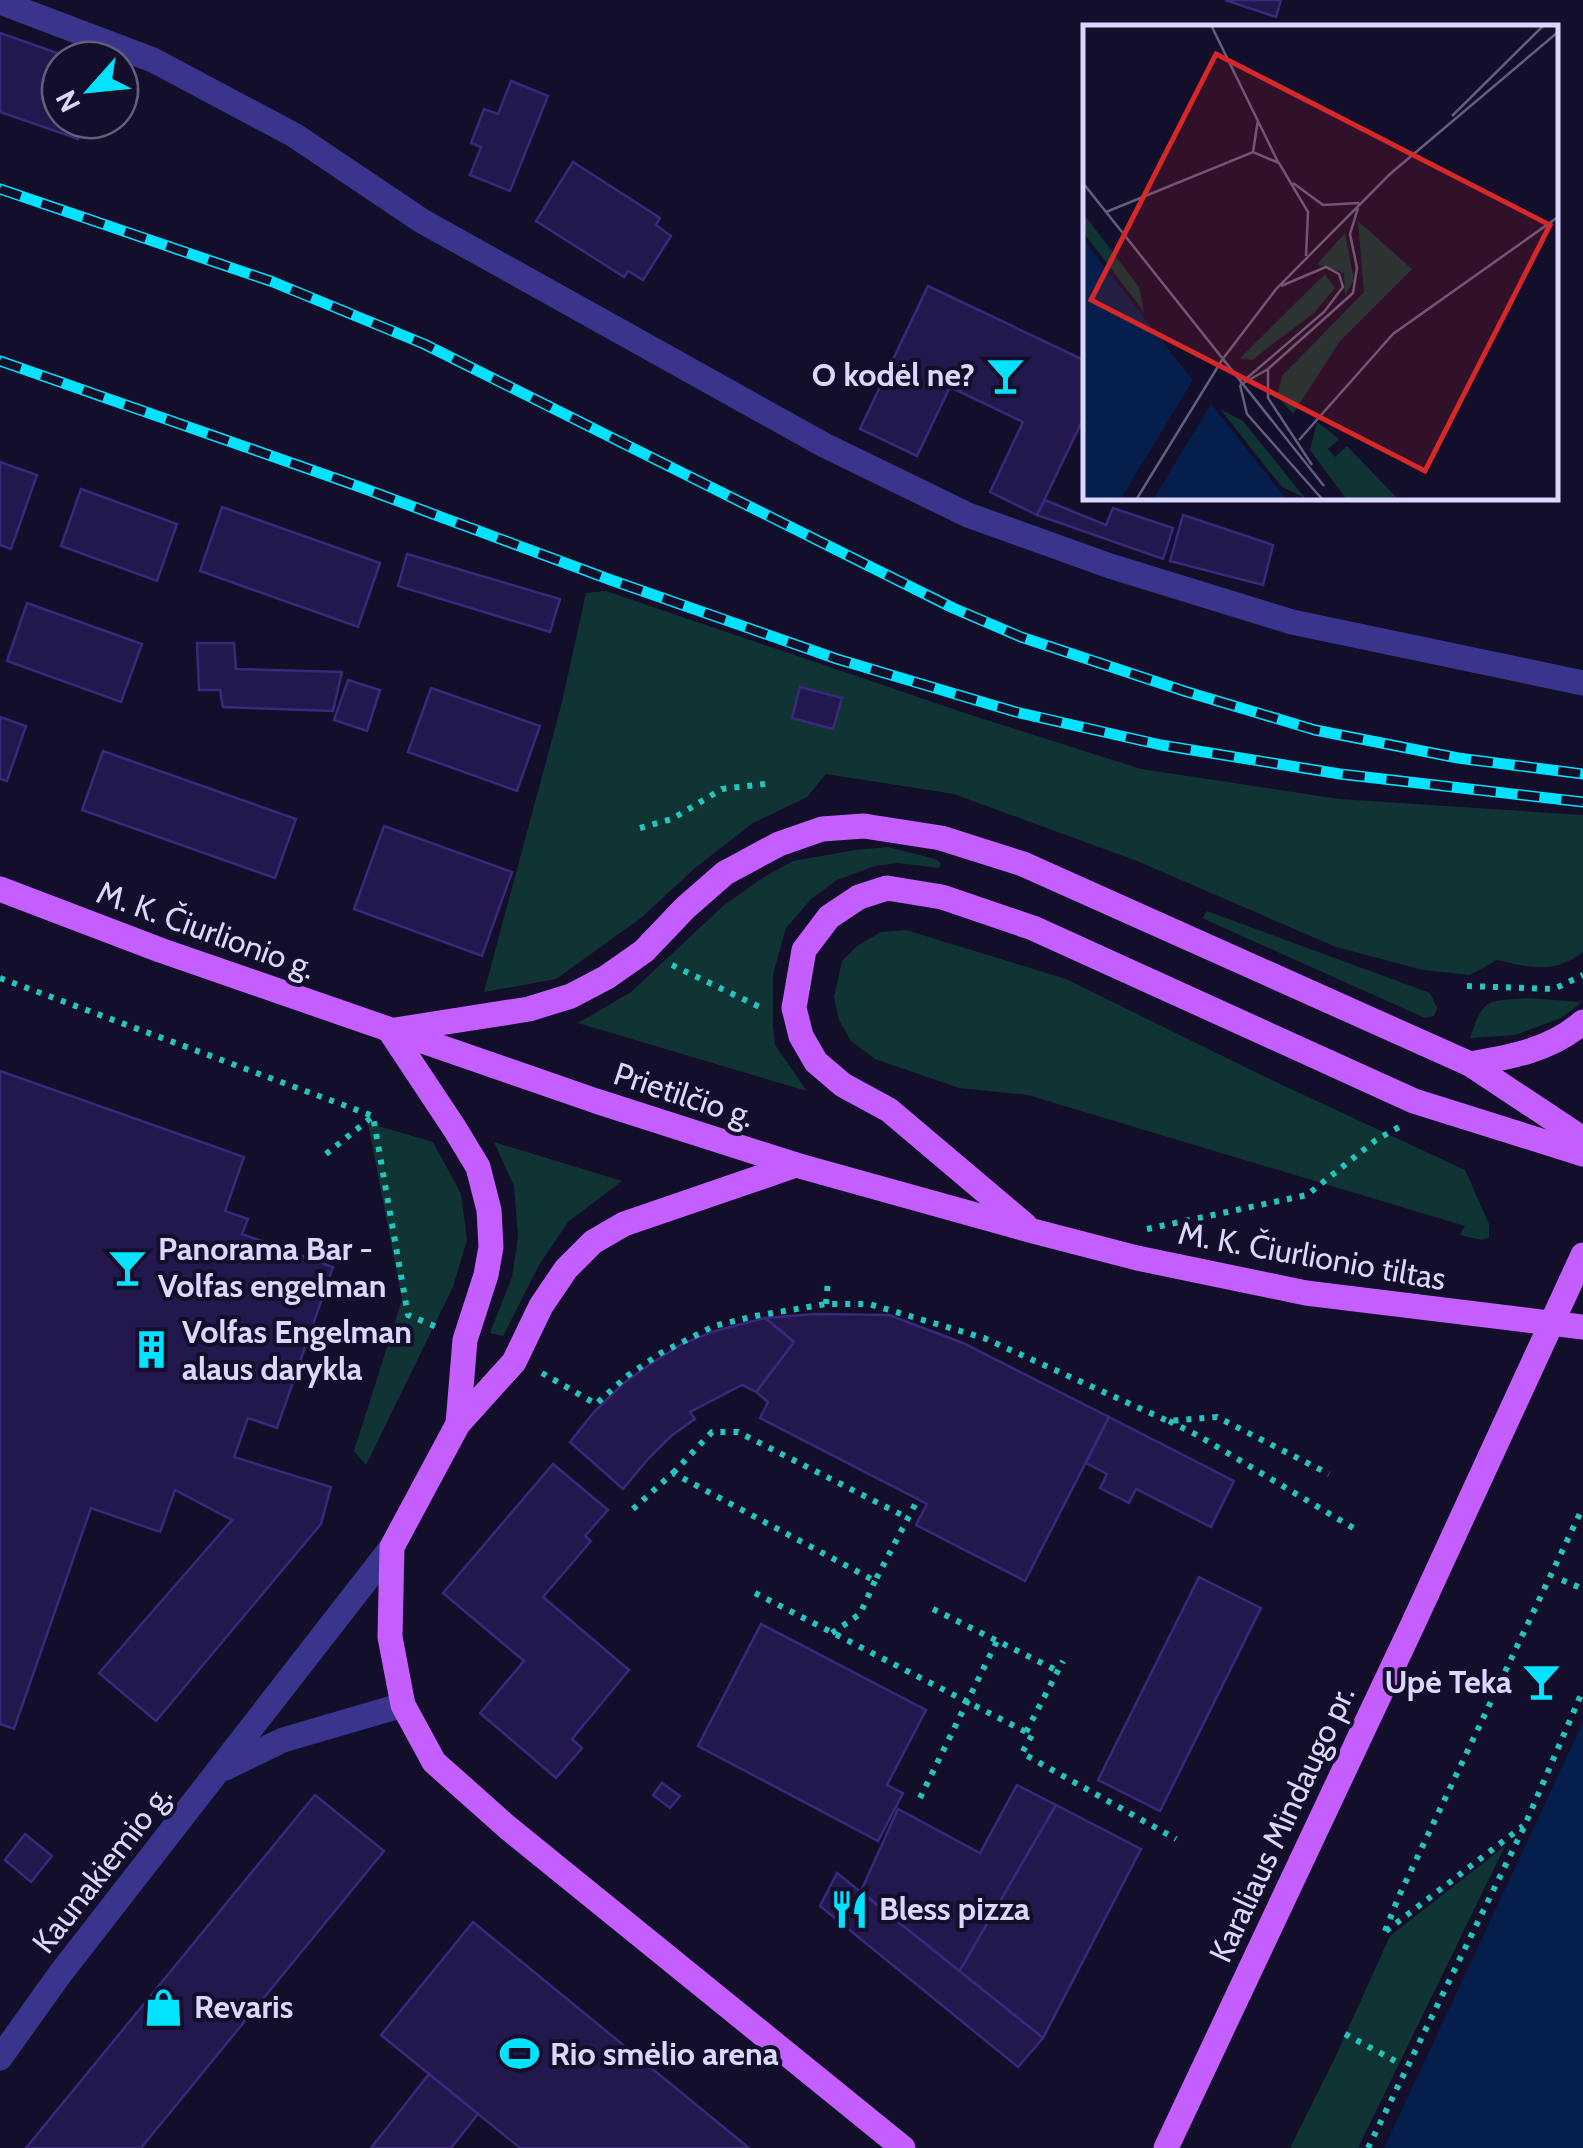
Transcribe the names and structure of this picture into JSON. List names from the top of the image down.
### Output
{
  "streets": {
    "main road": [
      "M. K. Čiurlionio g.",
      "Prietilčio g.",
      "M. K. Čiurlionio tiltas",
      "Karaliaus Mindaugo pr.",
      "Kaunakiemio g."
    ]
  },
  "crossings": [
    ["M. K. Čiurlionio g.", "Prietilčio g."],
    ["M. K. Čiurlionio g.", "Kaunakiemio g."],
    ["Prietilčio g.", "M. K. Čiurlionio tiltas"],
    ["Prietilčio g.", "Kaunakiemio g."]
  ],
  "places": {
    "bar": ["O kodėl ne?", "Panorama Bar - Volfas engelman", "Upė Teka"],
    "building": ["Volfas Engelman alaus darykla"],
    "restaurant": ["Bless pizza"],
    "shop": ["Revaris"],
    "sports": ["Rio smėlio arena"]
  },
  "north": "bottom left"
}
